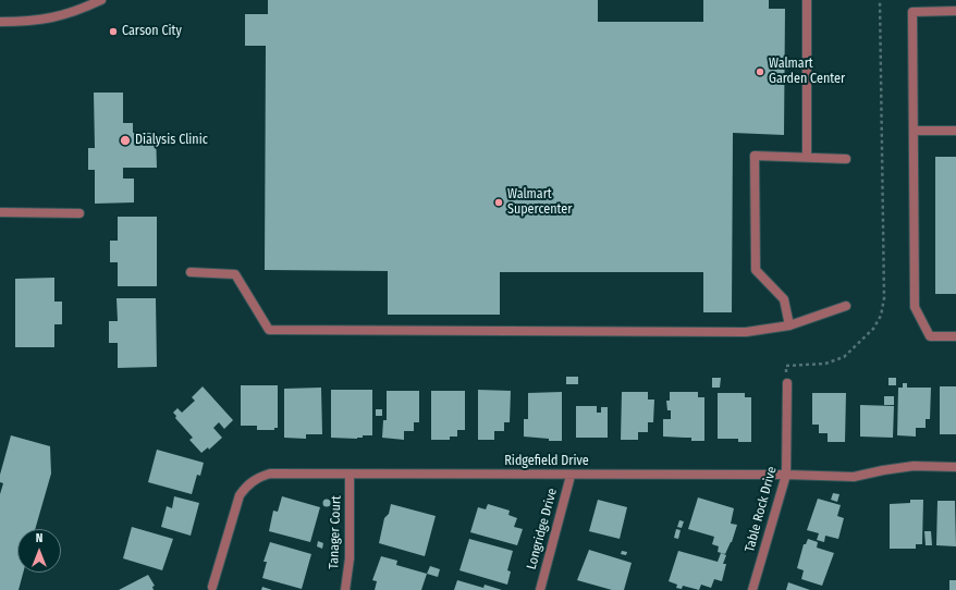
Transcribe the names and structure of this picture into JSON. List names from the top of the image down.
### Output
{
  "streets": {
    "street": [
      "Ridgefield Drive",
      "Table Rock Drive",
      "Longridge Drive",
      "Tanager Court"
    ]
  },
  "crossings": [
    ["Ridgefield Drive", "Table Rock Drive"],
    ["Ridgefield Drive", "Longridge Drive"],
    ["Ridgefield Drive", "Tanager Court"]
  ],
  "places": [
    "Carson City",
    "Walmart Garden Center",
    "Dialysis Clinic",
    "Walmart Supercenter"
  ],
  "north": "top"
}
